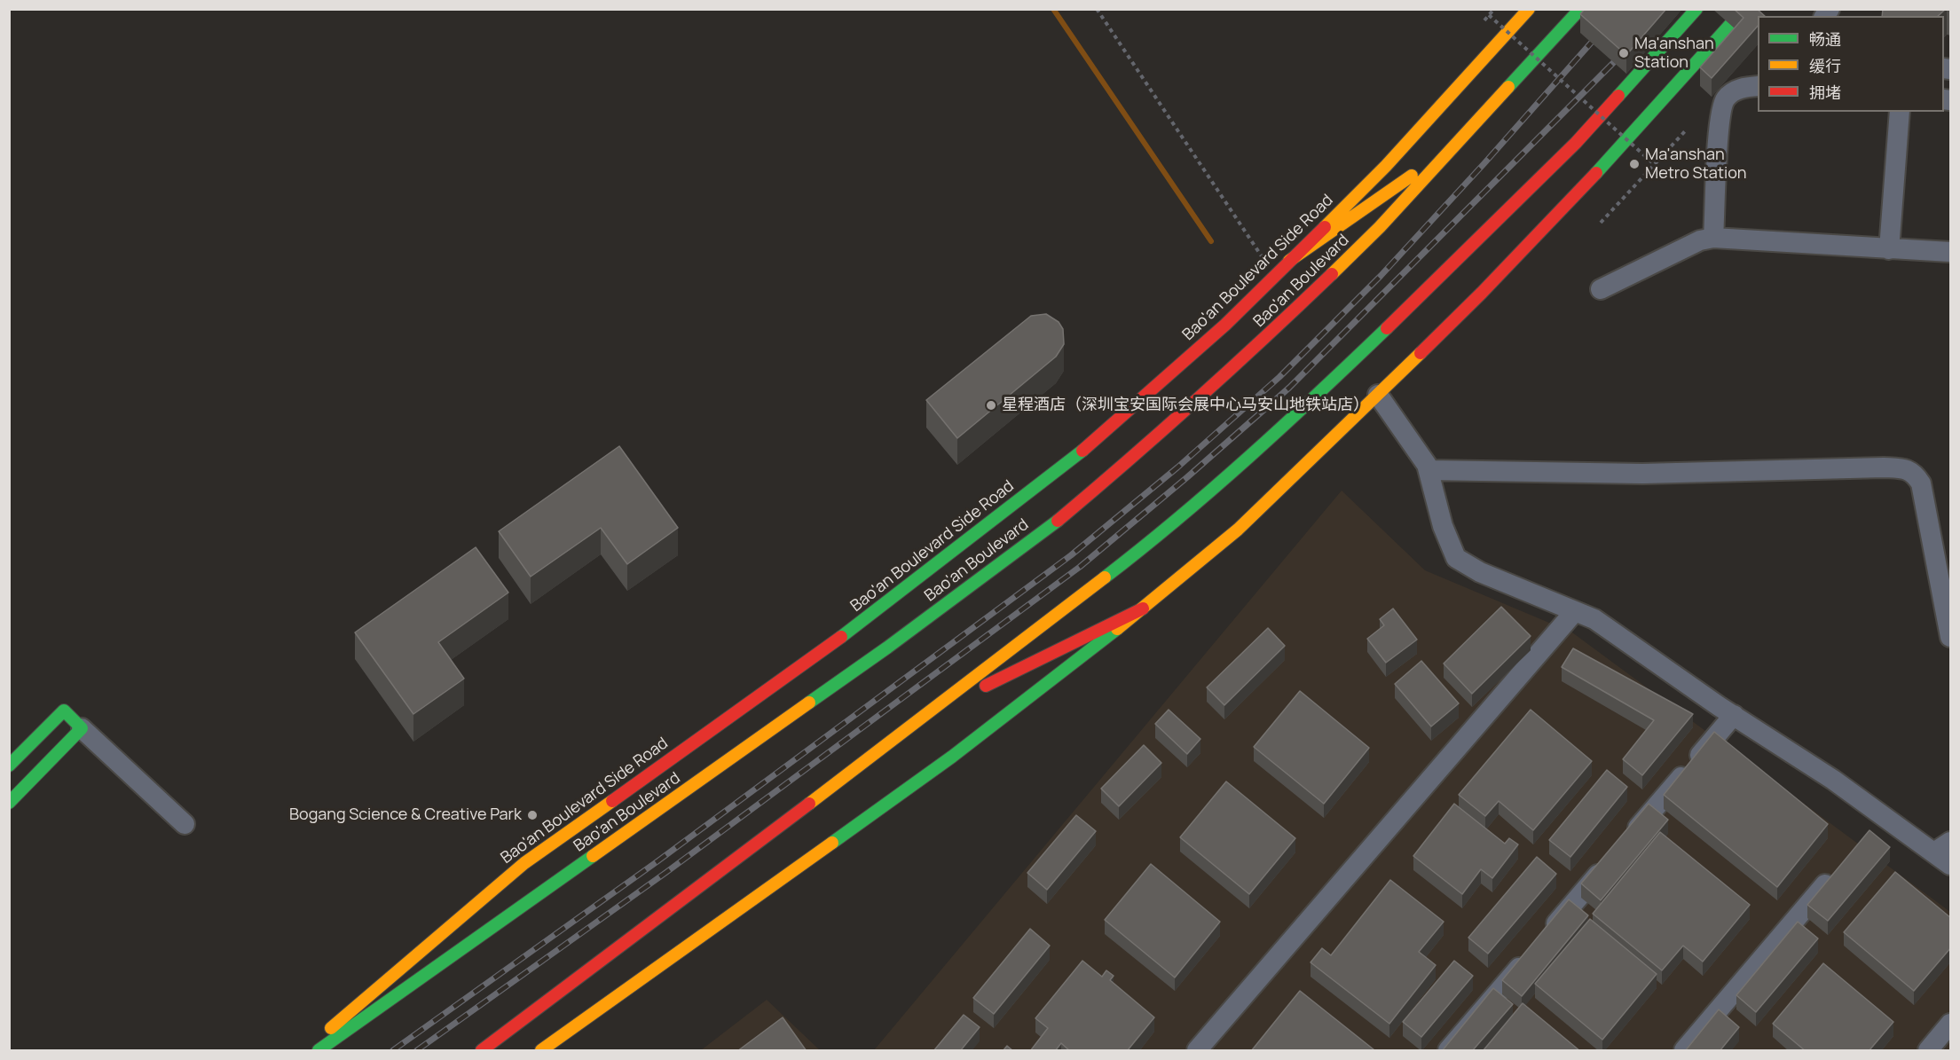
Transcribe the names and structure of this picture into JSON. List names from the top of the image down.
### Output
{
  "streets": {
    "main road": ["Bao'an Boulevard Side Road", "Bao'an Boulevard"]
  },
  "places": [
    "Ma'anshan Station",
    "Ma'anshan Metro Station",
    "星程酒店（深圳宝安国际会展中心马安山地铁站店）",
    "Bogang Science & Creative Park"
  ],
  "legend": ["畅通", "缓行", "拥堵"]
}
